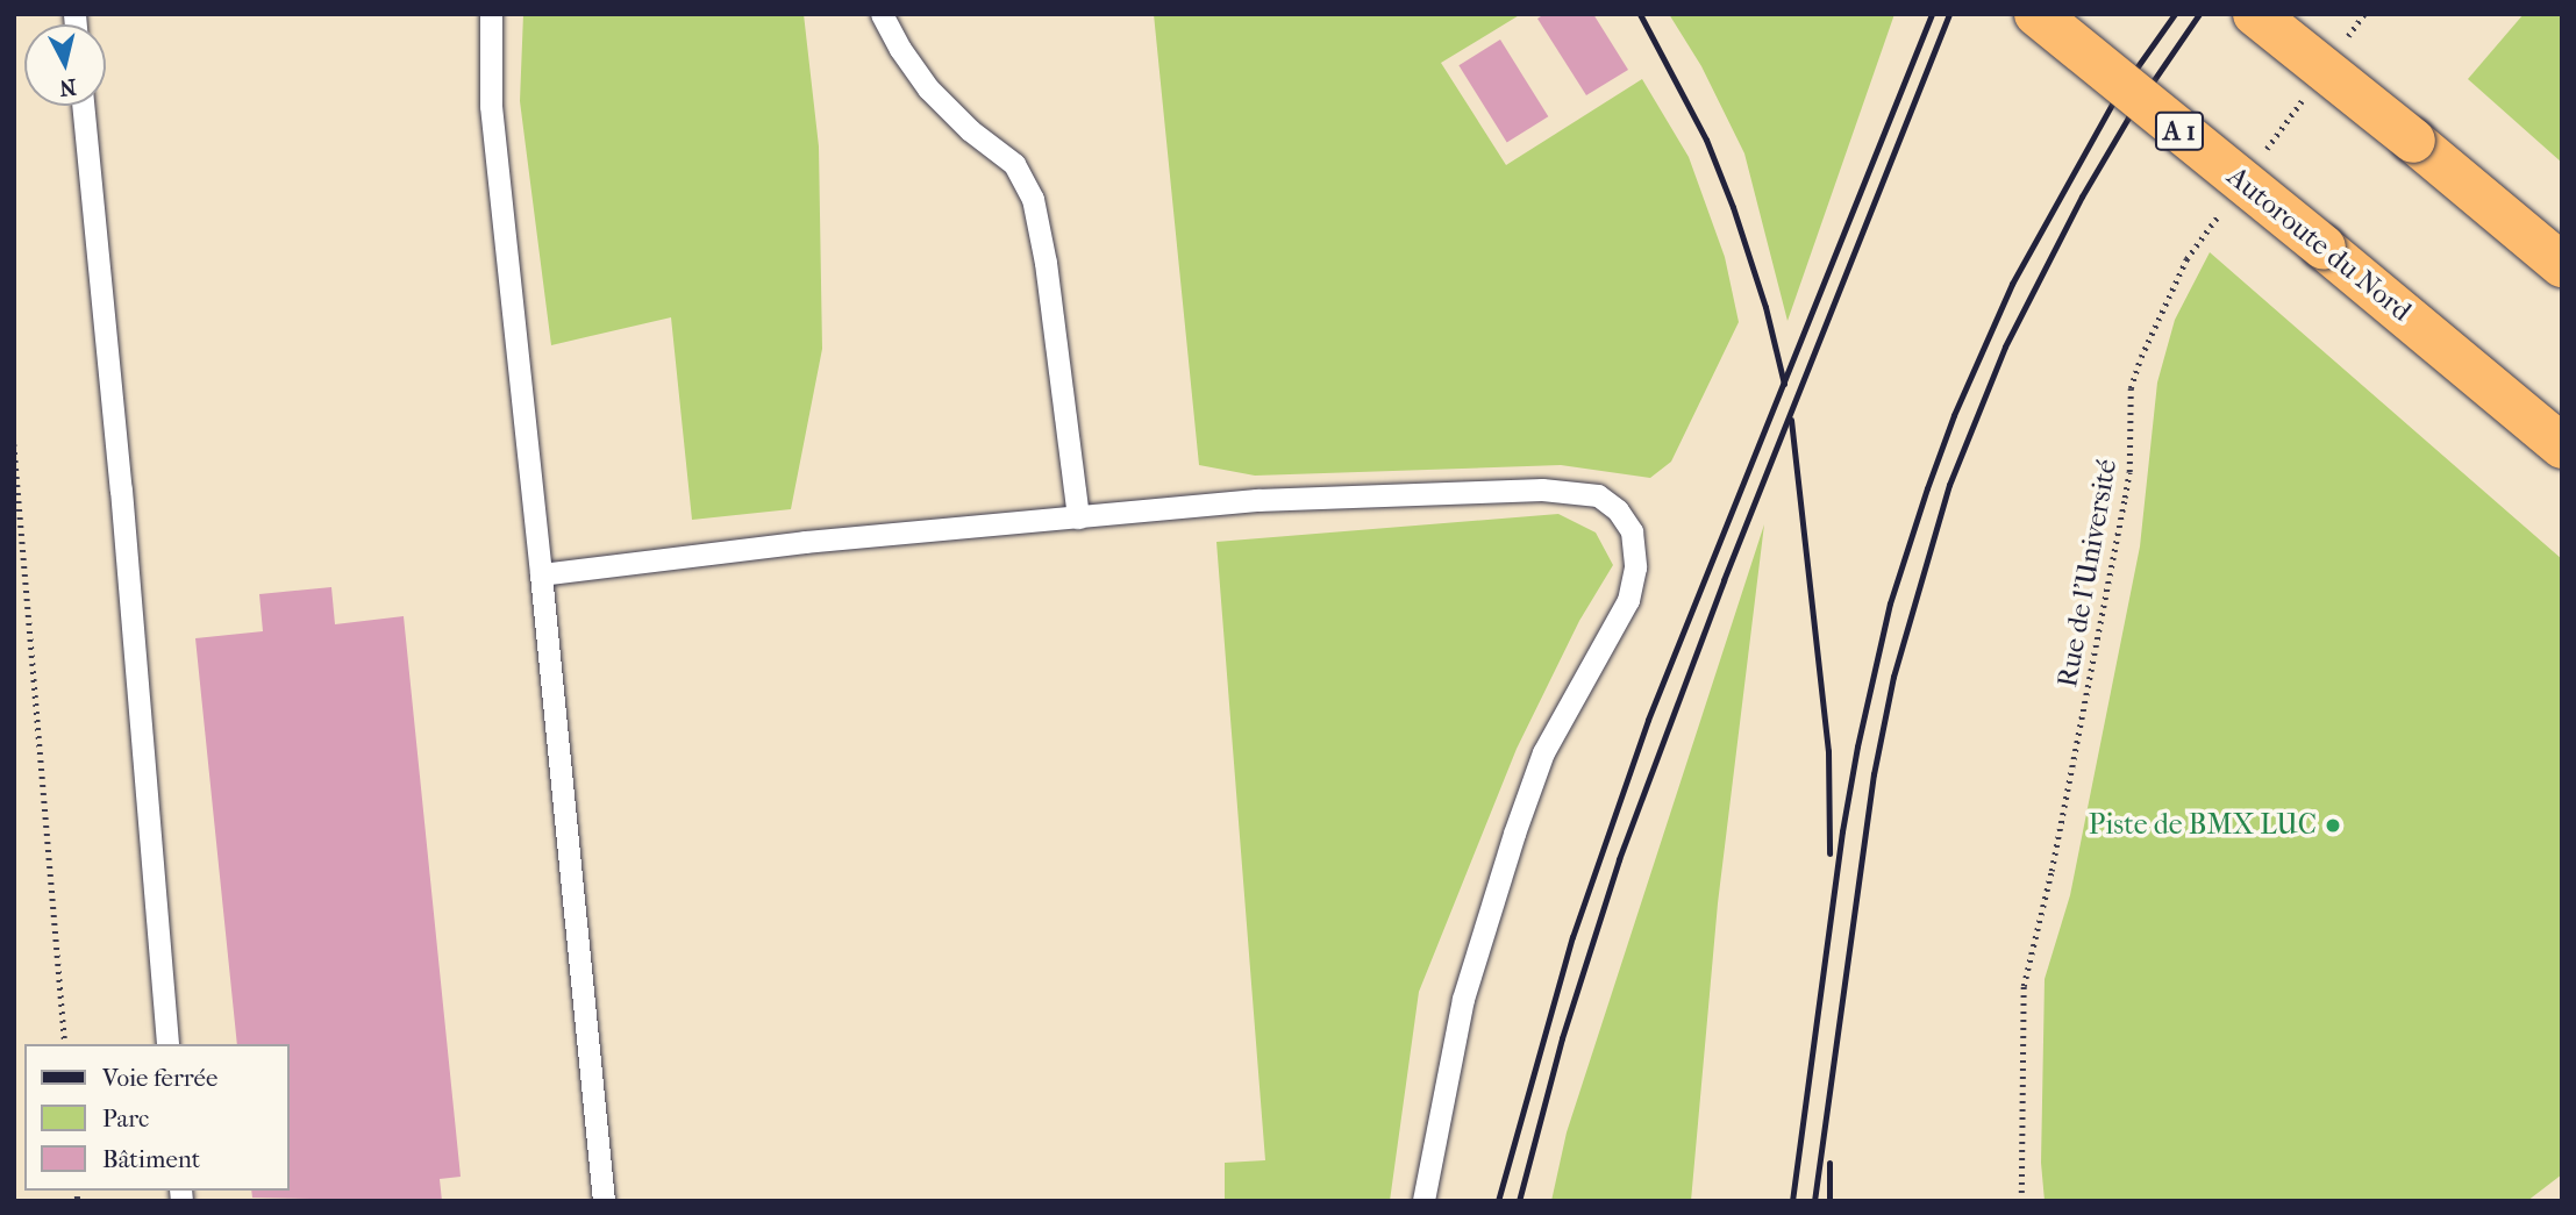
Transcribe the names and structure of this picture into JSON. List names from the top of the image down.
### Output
{
  "streets": {
    "highway": ["A 1", "Autoroute du Nord"],
    "path": ["Rue de l'Université"]
  },
  "places": ["Piste de BMX LUC"],
  "legend": ["Voie ferrée", "Parc", "Bâtiment"],
  "north": "bottom"
}
